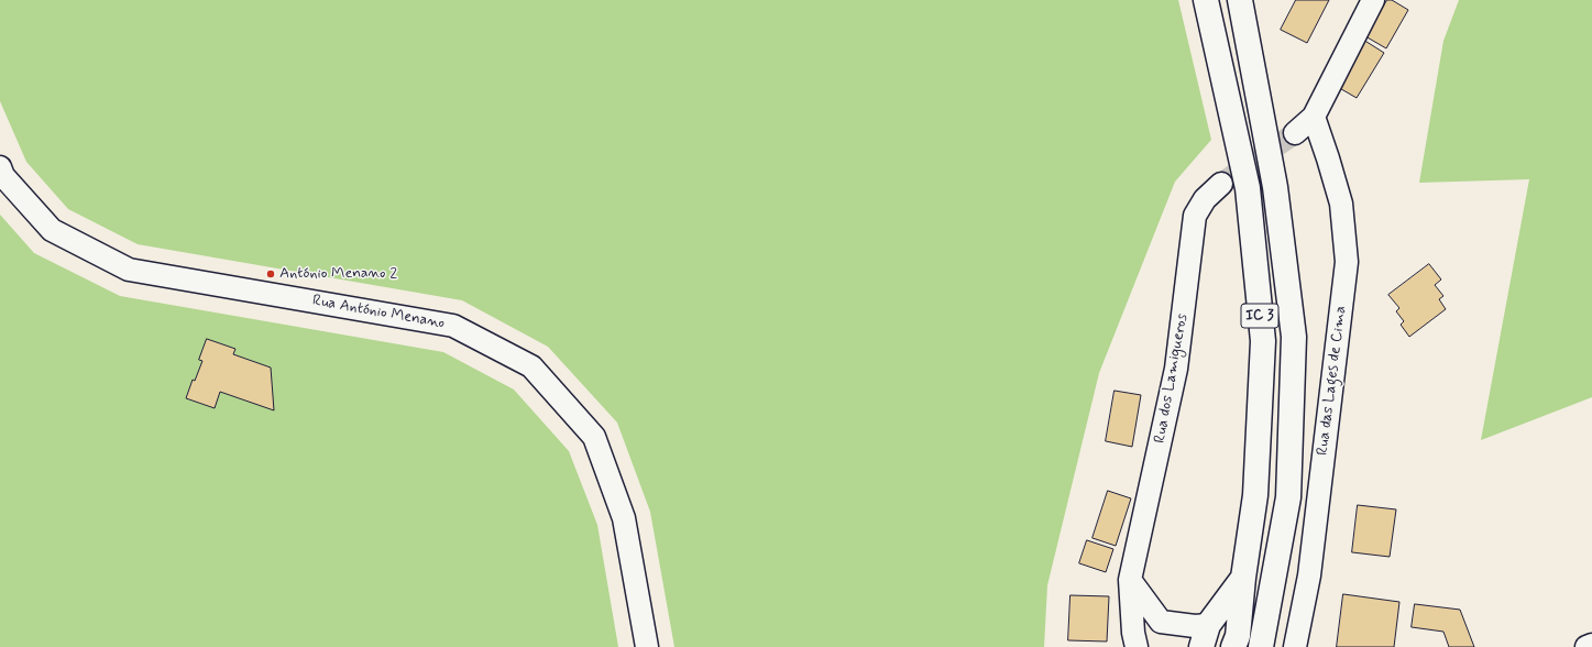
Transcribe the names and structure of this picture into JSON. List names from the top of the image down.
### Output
{
  "streets": {
    "highway": ["IC 3"],
    "street": ["Rua António Menano", "Rua dos Lamigueros", "Rua das Lages de Cima"]
  },
  "places": ["António Menano 2"]
}
